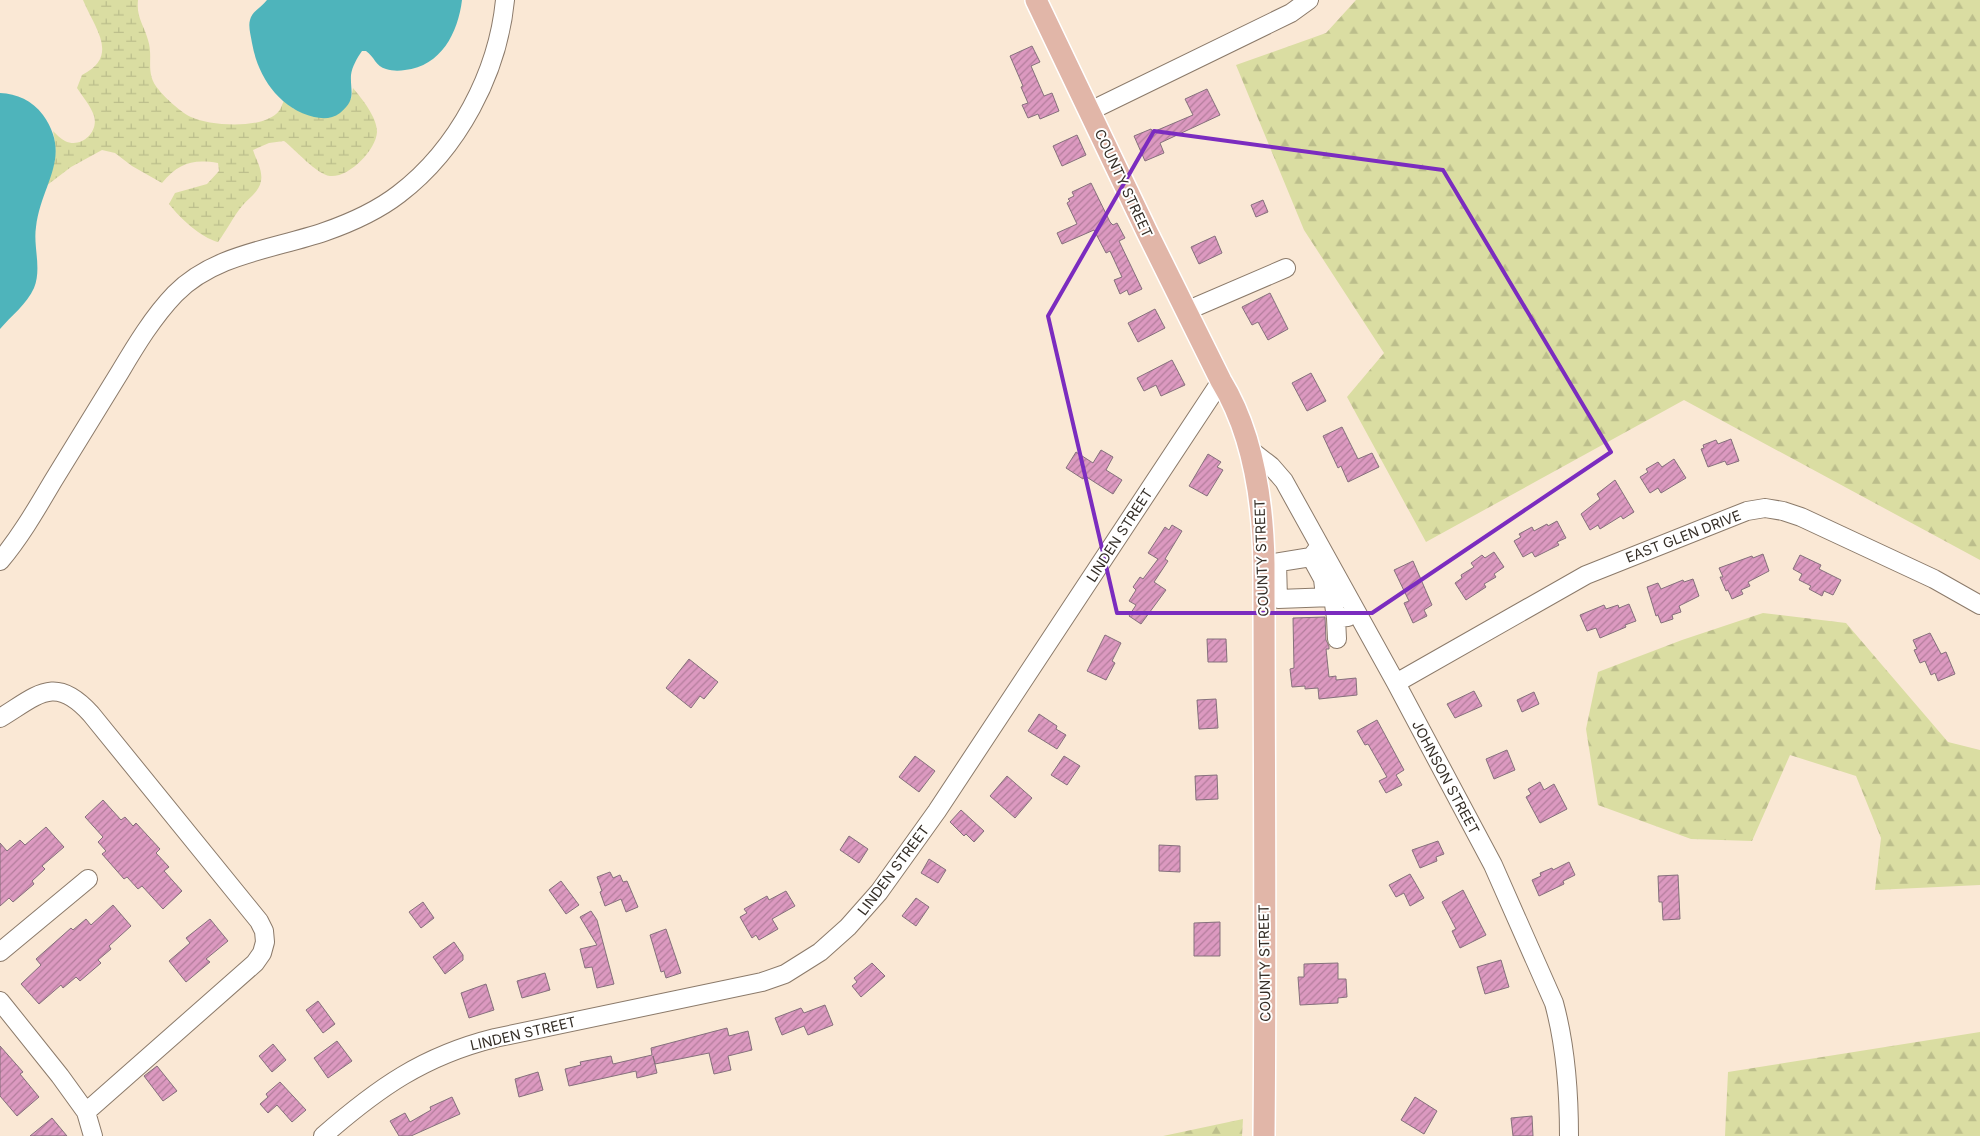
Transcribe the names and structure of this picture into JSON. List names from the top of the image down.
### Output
{
  "streets": {
    "main road": ["COUNTY STREET"],
    "street": ["LINDEN STREET", "EAST GLEN DRIVE", "JOHNSON STREET"]
  },
  "crossings": [
    ["COUNTY STREET", "LINDEN STREET"],
    ["COUNTY STREET", "JOHNSON STREET"],
    ["EAST GLEN DRIVE", "JOHNSON STREET"]
  ]
}
